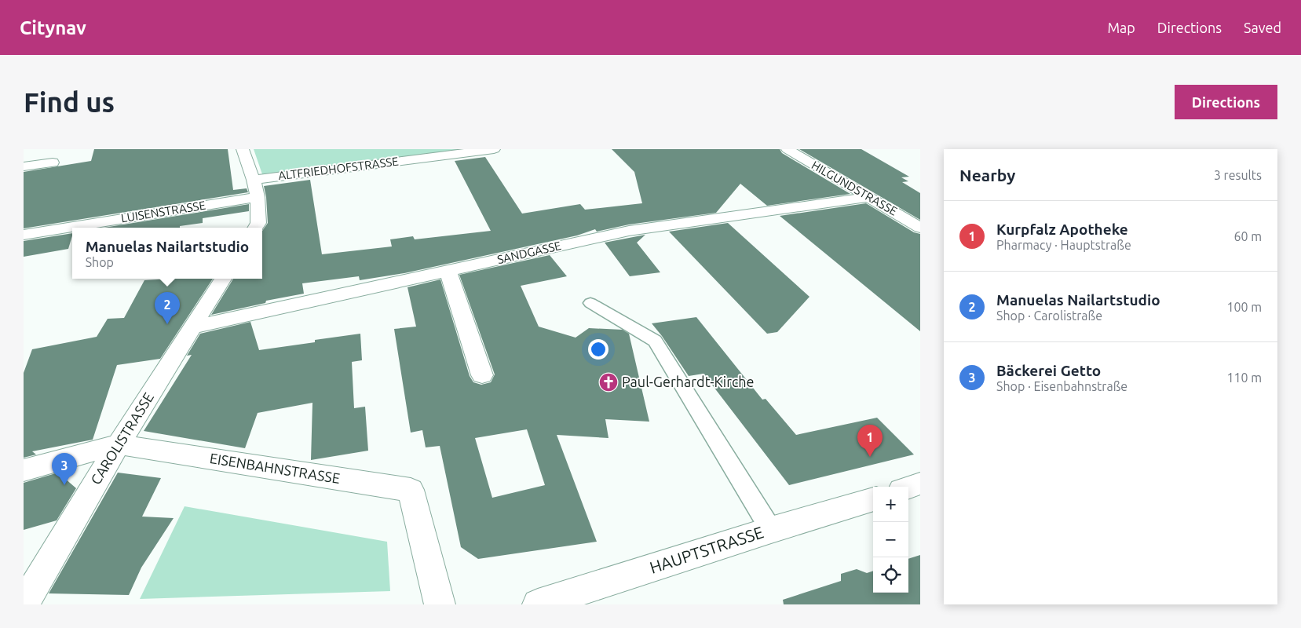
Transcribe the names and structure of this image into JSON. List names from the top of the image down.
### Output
{
  "streets": {
    "street": [
      "ALTFRIEDHOFSTRASSE",
      "HILGUNDSTRASSE",
      "LUISENSTRASSE",
      "SANDGASSE",
      "CAROLISTRASSE",
      "EISENBAHNSTRASSE",
      "HAUPTSTRASSE"
    ]
  },
  "crossings": [
    ["HILGUNDSTRASSE", "SANDGASSE"],
    ["SANDGASSE", "CAROLISTRASSE"],
    ["CAROLISTRASSE", "EISENBAHNSTRASSE"]
  ],
  "places": {
    "church": ["Paul-Gerhardt-Kirche"]
  },
  "page": {
    "header": "Citynav",
    "nav": ["Map", "Directions", "Saved"],
    "buttons": "Directions",
    "title": "Find us",
    "heading": ["Nearby", "3 results"],
    "list": [
      {
        "mark": "1",
        "name": "Kurpfalz Apotheke",
        "note": "Pharmacy · Hauptstraße",
        "value": "60 m"
      },
      {
        "mark": "2",
        "name": "Manuelas Nailartstudio",
        "note": "Shop · Carolistraße",
        "value": "100 m"
      },
      {
        "mark": "3",
        "name": "Bäckerei Getto",
        "note": "Shop · Eisenbahnstraße",
        "value": "110 m"
      }
    ],
    "popup": ["Manuelas Nailartstudio", "Shop"],
    "pins": ["2", "1", "3"],
    "map_buttons": ["+", "−"]
  }
}
